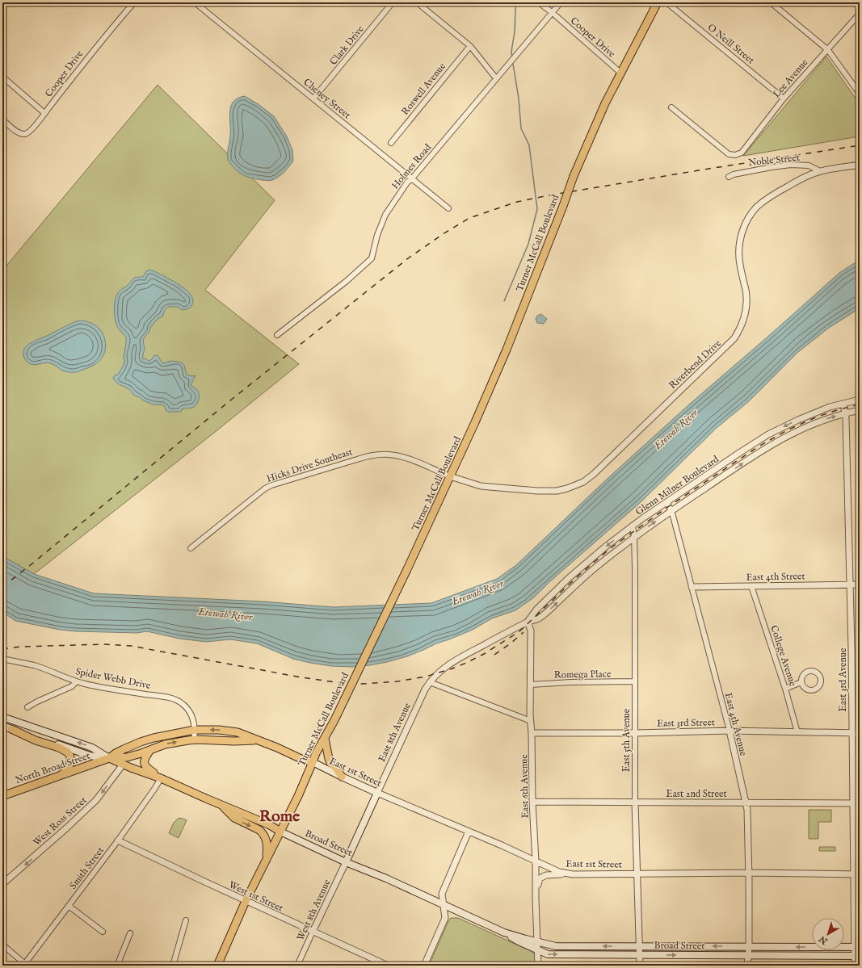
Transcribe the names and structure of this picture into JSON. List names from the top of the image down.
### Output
{
  "streets": {
    "main road": [
      "Turner McCall Boulevard",
      "East 8th Avenue",
      "North Broad Street",
      "East 1st Street",
      "Broad Street"
    ],
    "street": [
      "Cooper Drive",
      "O Neill Street",
      "Clark Drive",
      "Lee Avenue",
      "Roswell Avenue",
      "Cheney Street",
      "Noble Street",
      "Holmes Road",
      "Riverbend Drive",
      "Hicks Drive Southeast",
      "Glenn Milner Boulevard",
      "East 4th Street",
      "College Avenue",
      "Romega Place",
      "Spider Webb Drive",
      "East 3rd Avenue",
      "East 3rd Street",
      "East 4th Avenue",
      "East 5th Avenue",
      "East 6th Avenue",
      "East 2nd Street",
      "West Ross Street",
      "Smith Street",
      "West 1st Street",
      "West 8th Avenue"
    ]
  },
  "crossings": [
    ["Cooper Drive", "Holmes Road"],
    ["Cooper Drive", "Turner McCall Boulevard"],
    ["O Neill Street", "Lee Avenue"],
    ["Clark Drive", "Cheney Street"],
    ["Lee Avenue", "Noble Street"],
    ["Cheney Street", "Holmes Road"],
    ["Noble Street", "Riverbend Drive"],
    ["Turner McCall Boulevard", "Riverbend Drive"],
    ["Turner McCall Boulevard", "Hicks Drive Southeast"],
    ["Turner McCall Boulevard", "East 1st Street"],
    ["Turner McCall Boulevard", "Broad Street"],
    ["Turner McCall Boulevard", "West 1st Street"],
    ["Riverbend Drive", "Hicks Drive Southeast"],
    ["Glenn Milner Boulevard", "East 3rd Avenue"],
    ["Glenn Milner Boulevard", "East 4th Avenue"],
    ["Glenn Milner Boulevard", "East 8th Avenue"],
    ["Glenn Milner Boulevard", "East 5th Avenue"],
    ["Glenn Milner Boulevard", "East 6th Avenue"],
    ["East 4th Street", "College Avenue"],
    ["East 4th Street", "East 3rd Avenue"],
    ["East 4th Street", "East 4th Avenue"],
    ["College Avenue", "East 3rd Street"],
    ["Romega Place", "East 5th Avenue"],
    ["Romega Place", "East 6th Avenue"],
    ["East 3rd Avenue", "East 3rd Street"],
    ["East 3rd Avenue", "East 1st Street"],
    ["East 3rd Avenue", "East 2nd Street"],
    ["East 3rd Avenue", "Broad Street"],
    ["East 3rd Street", "East 4th Avenue"],
    ["East 3rd Street", "East 5th Avenue"],
    ["East 3rd Street", "East 6th Avenue"],
    ["East 4th Avenue", "East 1st Street"],
    ["East 4th Avenue", "East 2nd Street"],
    ["East 4th Avenue", "Broad Street"],
    ["East 8th Avenue", "East 1st Street"],
    ["East 8th Avenue", "Broad Street"],
    ["East 8th Avenue", "West 8th Avenue"],
    ["East 5th Avenue", "East 1st Street"],
    ["East 5th Avenue", "East 2nd Street"],
    ["East 5th Avenue", "Broad Street"],
    ["North Broad Street", "Broad Street"],
    ["East 1st Street", "East 6th Avenue"],
    ["East 6th Avenue", "East 2nd Street"],
    ["East 6th Avenue", "Broad Street"],
    ["West Ross Street", "Broad Street"],
    ["Broad Street", "Smith Street"],
    ["Broad Street", "West 8th Avenue"],
    ["Smith Street", "West 1st Street"],
    ["West 1st Street", "West 8th Avenue"]
  ],
  "one_way": ["West Ross Street"],
  "districts": ["Rome"],
  "water": ["Etowah River"],
  "north": "bottom left"
}
